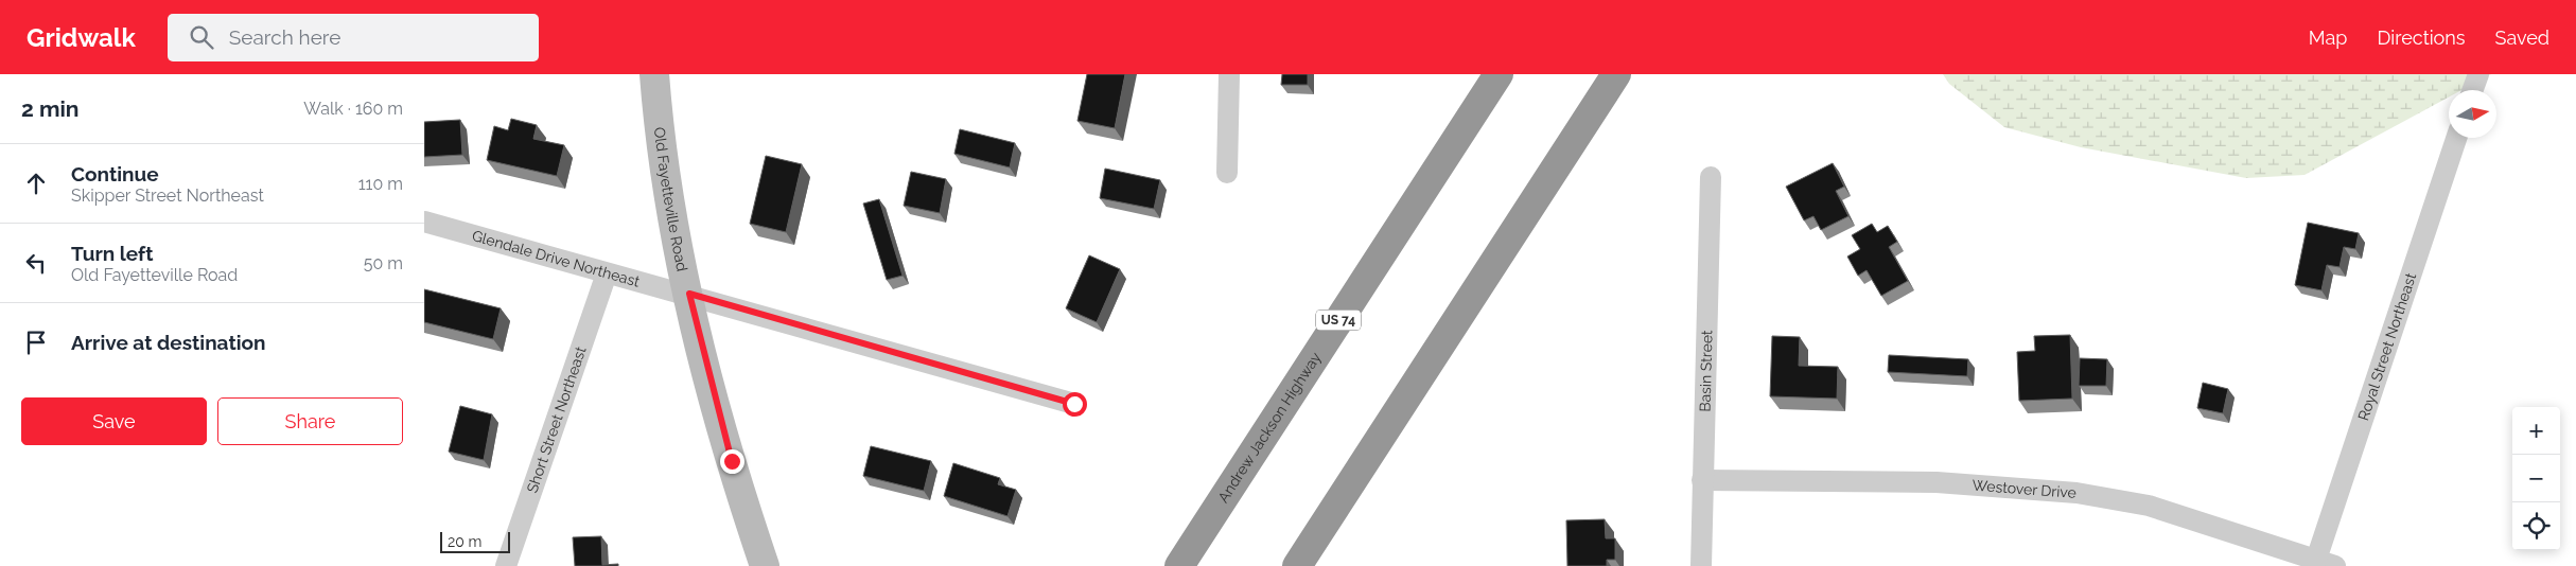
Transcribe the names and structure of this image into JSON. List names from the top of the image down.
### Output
{
  "streets": {
    "highway": ["US 74", "Andrew Jackson Highway"],
    "street": [
      "Old Fayetteville Road",
      "Glendale Drive Northeast",
      "Royal Street Northeast",
      "Basin Street",
      "Short Street Northeast",
      "Westover Drive"
    ]
  },
  "crossings": [
    ["Old Fayetteville Road", "Glendale Drive Northeast"],
    ["Glendale Drive Northeast", "Short Street Northeast"],
    ["Royal Street Northeast", "Westover Drive"],
    ["Basin Street", "Westover Drive"]
  ],
  "scale_bar": "20 m",
  "north": "right",
  "page": {
    "header": "Gridwalk",
    "search": "Search here",
    "nav": ["Map", "Directions", "Saved"],
    "heading": ["2 min", "Walk · 160 m"],
    "list": [
      ["Continue", "Skipper Street Northeast", "110 m"],
      ["Turn left", "Old Fayetteville Road", "50 m"],
      "Arrive at destination"
    ],
    "buttons": ["Save", "Share"],
    "map_buttons": ["+", "−"],
    "scale": "20 m"
  }
}
